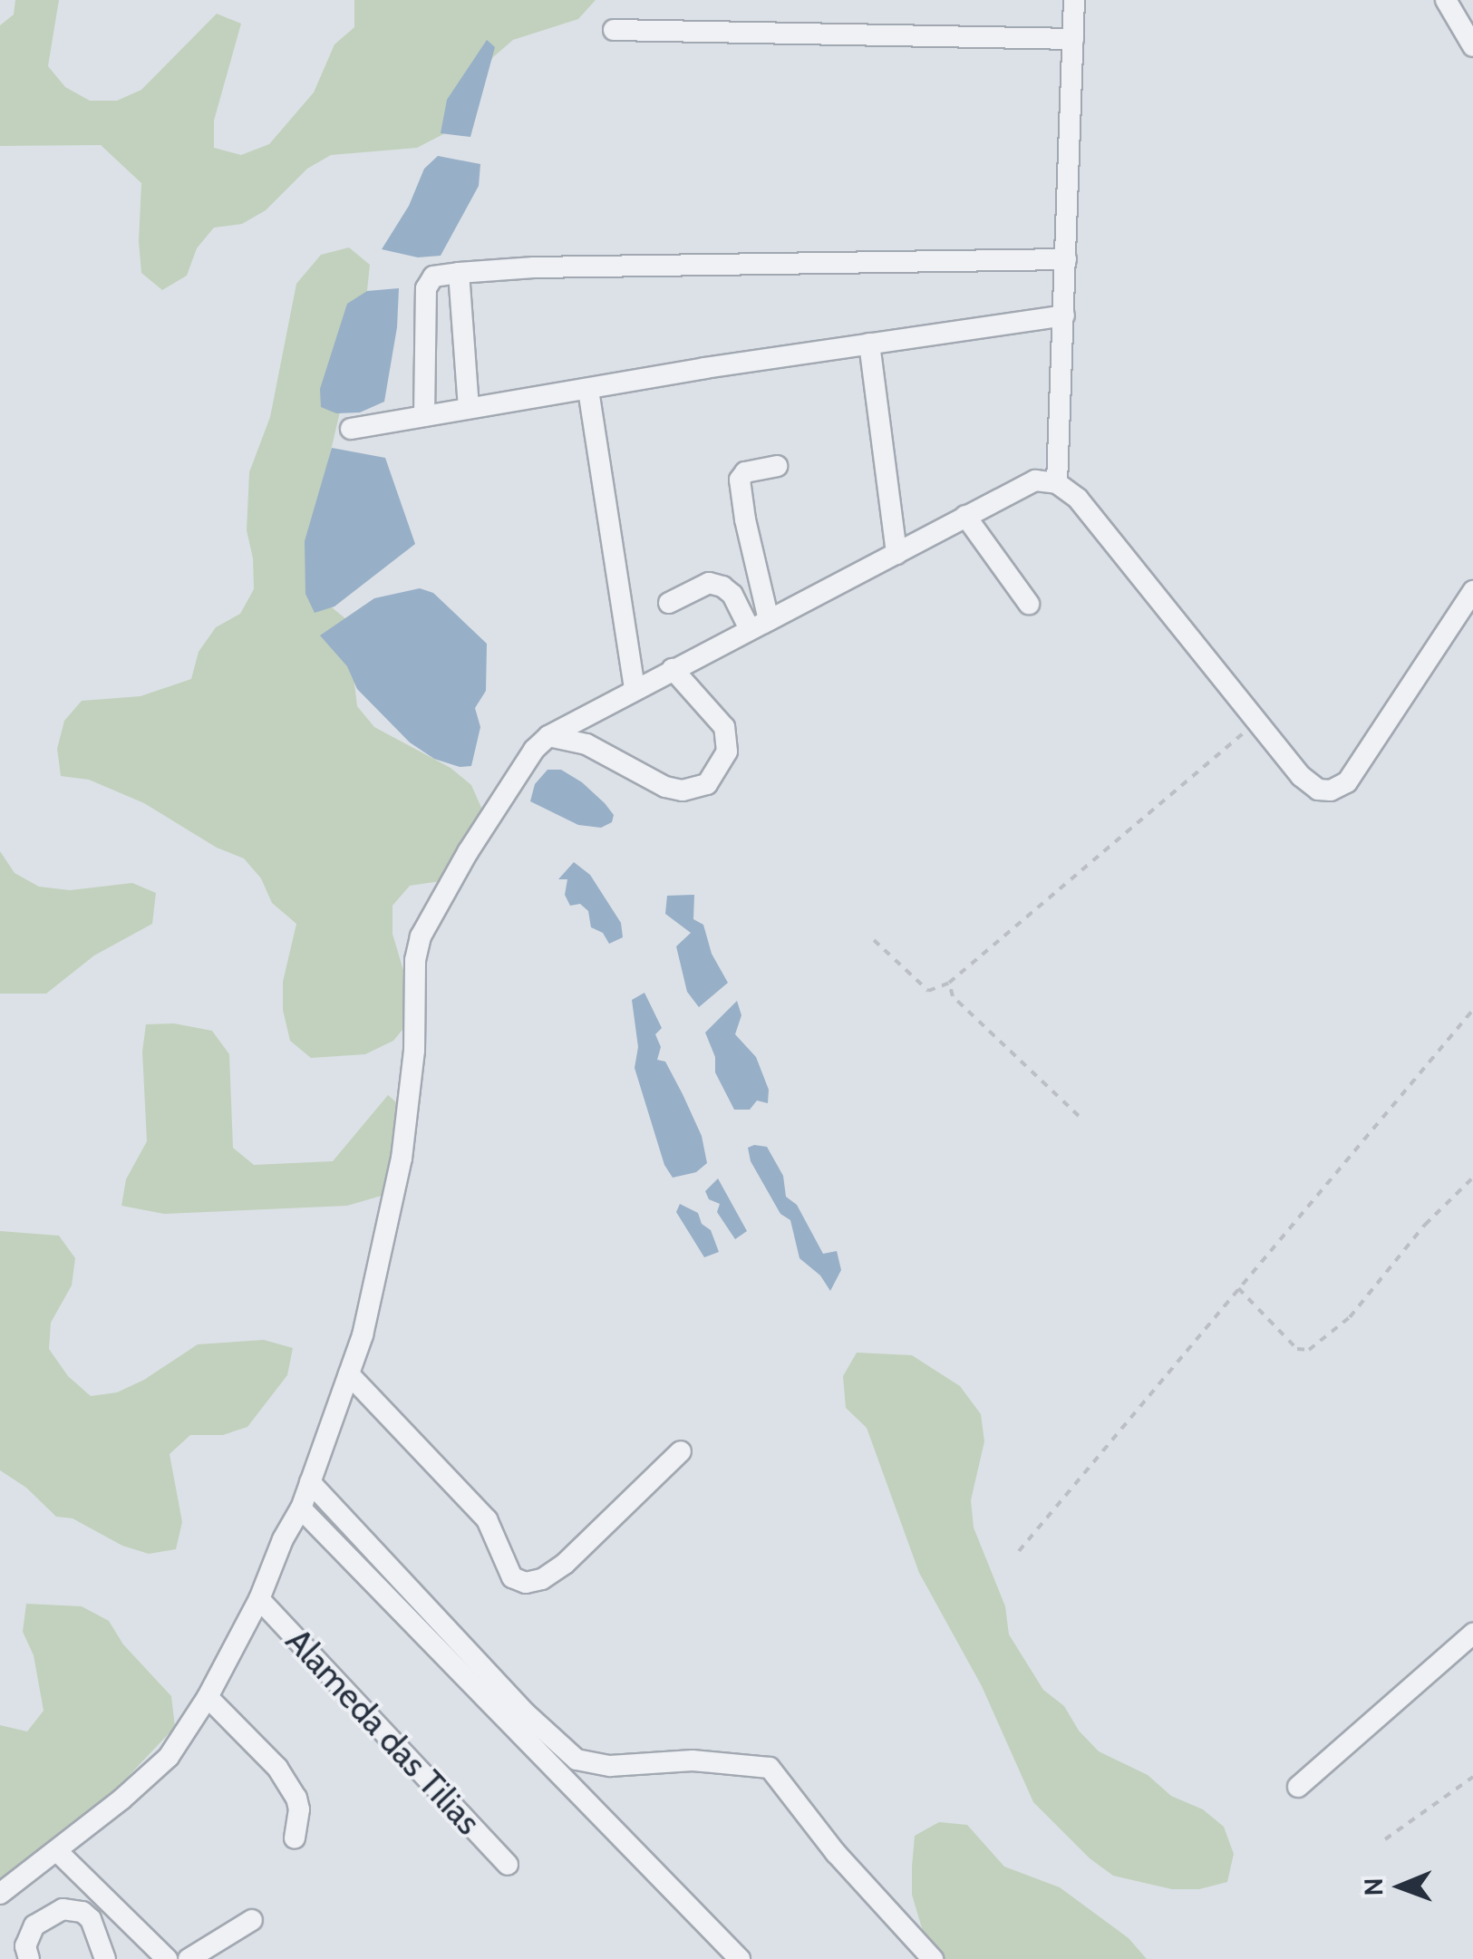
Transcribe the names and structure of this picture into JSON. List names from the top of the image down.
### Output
{
  "streets": {
    "street": ["Alameda das Tilias"]
  },
  "north": "left"
}
